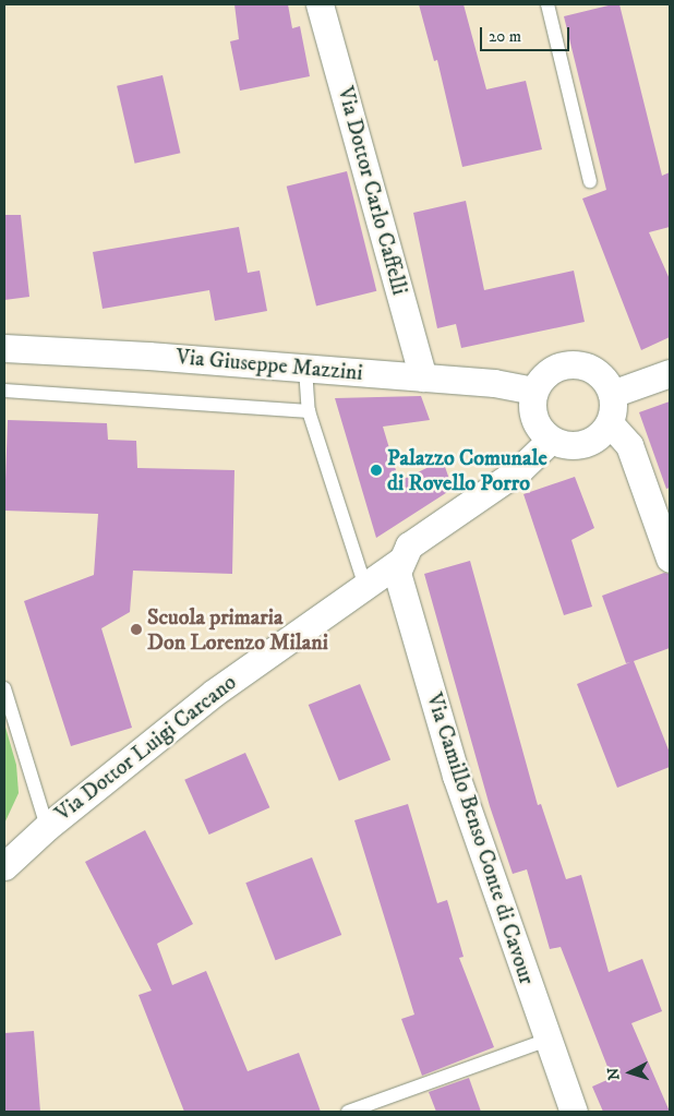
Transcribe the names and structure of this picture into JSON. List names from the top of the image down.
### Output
{
  "streets": {
    "street": [
      "Via Dottor Carlo Caffelli",
      "Via Giuseppe Mazzini",
      "Via Dottor Luigi Carcano",
      "Via Camillo Benso Conte di Cavour"
    ]
  },
  "crossings": [
    ["Via Dottor Carlo Caffelli", "Via Giuseppe Mazzini"],
    ["Via Giuseppe Mazzini", "Via Dottor Luigi Carcano"],
    ["Via Dottor Luigi Carcano", "Via Camillo Benso Conte di Cavour"]
  ],
  "places": ["Palazzo Comunale di Rovello Porro", "Scuola primaria Don Lorenzo Milani"],
  "scale_bar": "20 m",
  "north": "left"
}
